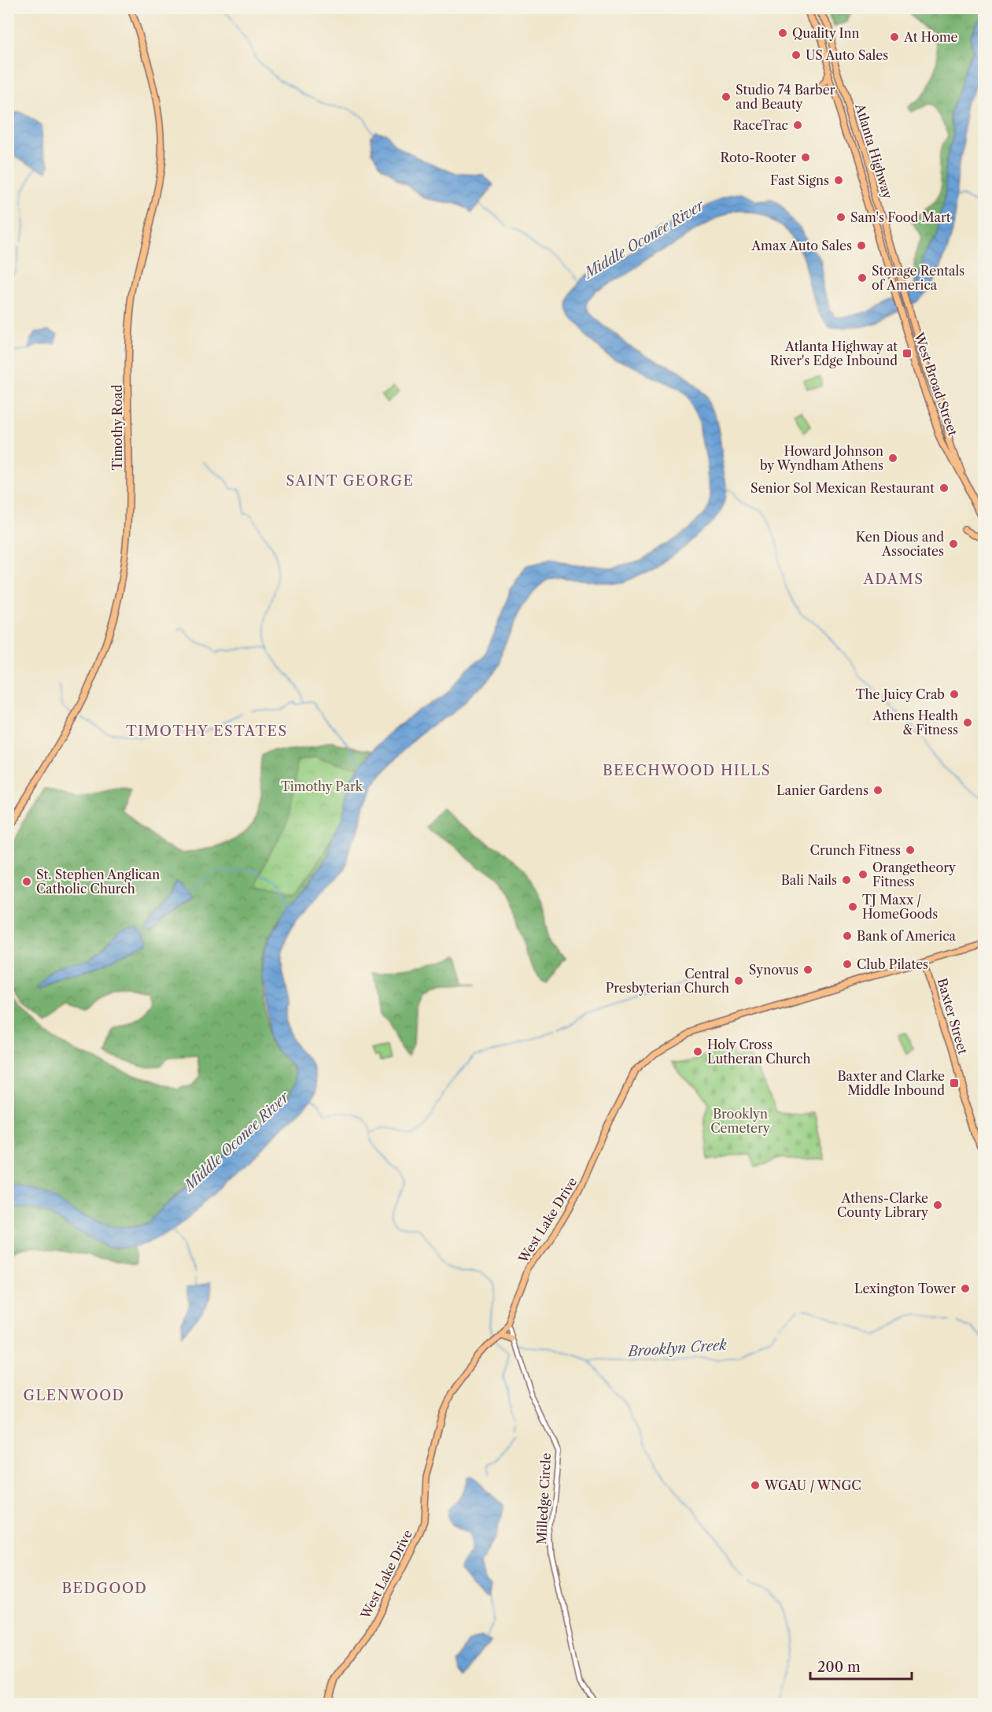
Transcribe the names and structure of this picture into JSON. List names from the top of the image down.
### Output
{
  "streets": {
    "main road": [
      "Atlanta Highway",
      "West Broad Street",
      "Timothy Road",
      "Baxter Street",
      "West Lake Drive"
    ],
    "street": ["Milledge Circle"]
  },
  "crossings": [
    ["Atlanta Highway", "West Broad Street"],
    ["Baxter Street", "West Lake Drive"],
    ["West Lake Drive", "Milledge Circle"]
  ],
  "districts": [
    "SAINT GEORGE",
    "ADAMS",
    "TIMOTHY ESTATES",
    "BEECHWOOD HILLS",
    "GLENWOOD",
    "BEDGOOD"
  ],
  "water": ["Middle Oconee River", "Brooklyn Creek"],
  "parks": ["Timothy Park", "Brooklyn Cemetery"],
  "places": {
    "other": [
      "Quality Inn",
      "At Home",
      "US Auto Sales",
      "Studio 74 Barber and Beauty",
      "RaceTrac",
      "Roto-Rooter",
      "Fast Signs",
      "Sam's Food Mart",
      "Amax Auto Sales",
      "Storage Rentals of America",
      "Howard Johnson by Wyndham Athens",
      "Senior Sol Mexican Restaurant",
      "Ken Dious and Associates",
      "The Juicy Crab",
      "Athens Health & Fitness",
      "Lanier Gardens",
      "Crunch Fitness",
      "Orangetheory Fitness",
      "Bali Nails",
      "St. Stephen Anglican Catholic Church",
      "TJ Maxx / HomeGoods",
      "Bank of America",
      "Club Pilates",
      "Synovus",
      "Central Presbyterian Church",
      "Holy Cross Lutheran Church",
      "Athens-Clarke County Library",
      "Lexington Tower",
      "WGAU / WNGC"
    ],
    "transit": ["Atlanta Highway at River's Edge Inbound", "Baxter and Clarke Middle Inbound"]
  },
  "scale_bar": "200 m"
}
